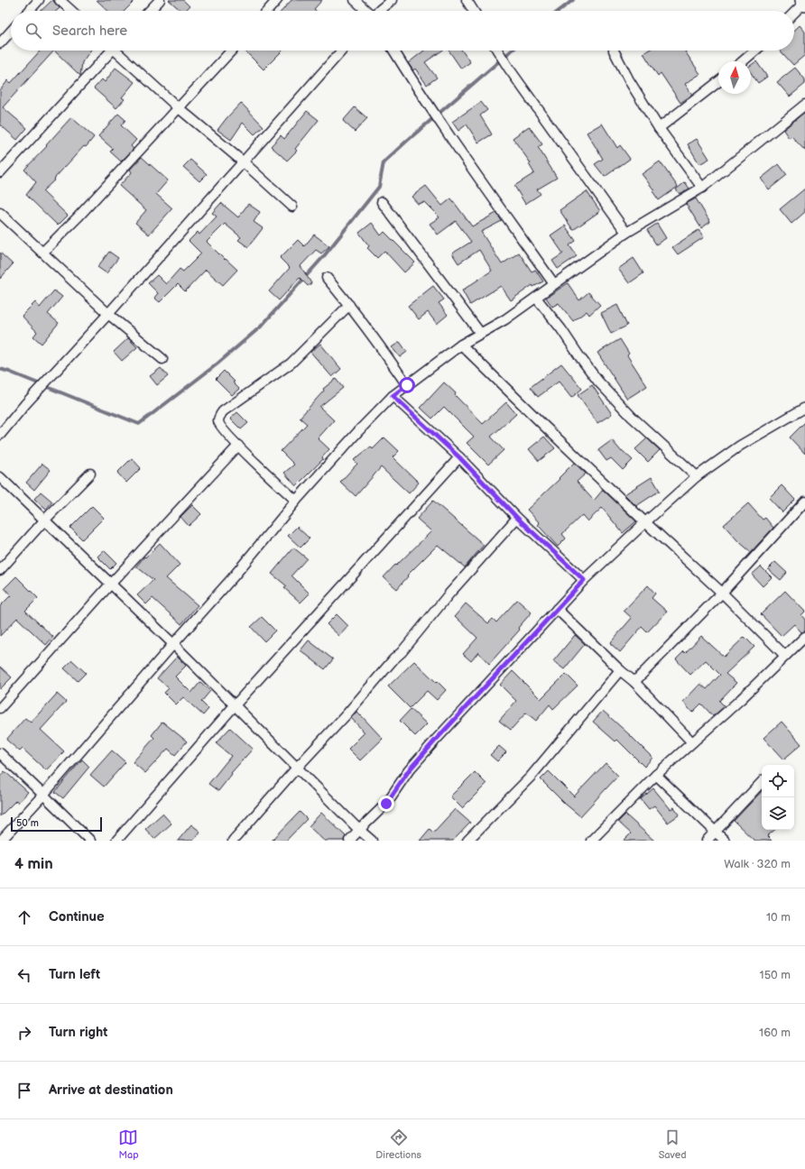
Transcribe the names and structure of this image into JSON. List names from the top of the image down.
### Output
{
  "scale_bar": "50 m",
  "north": "top",
  "page": {
    "search": "Search here",
    "scale": "50 m",
    "heading": ["4 min", "Walk · 320 m"],
    "list": [
      ["Continue", "10 m"],
      ["Turn left", "150 m"],
      ["Turn right", "160 m"],
      "Arrive at destination"
    ],
    "nav": ["Map", "Directions", "Saved"]
  }
}
